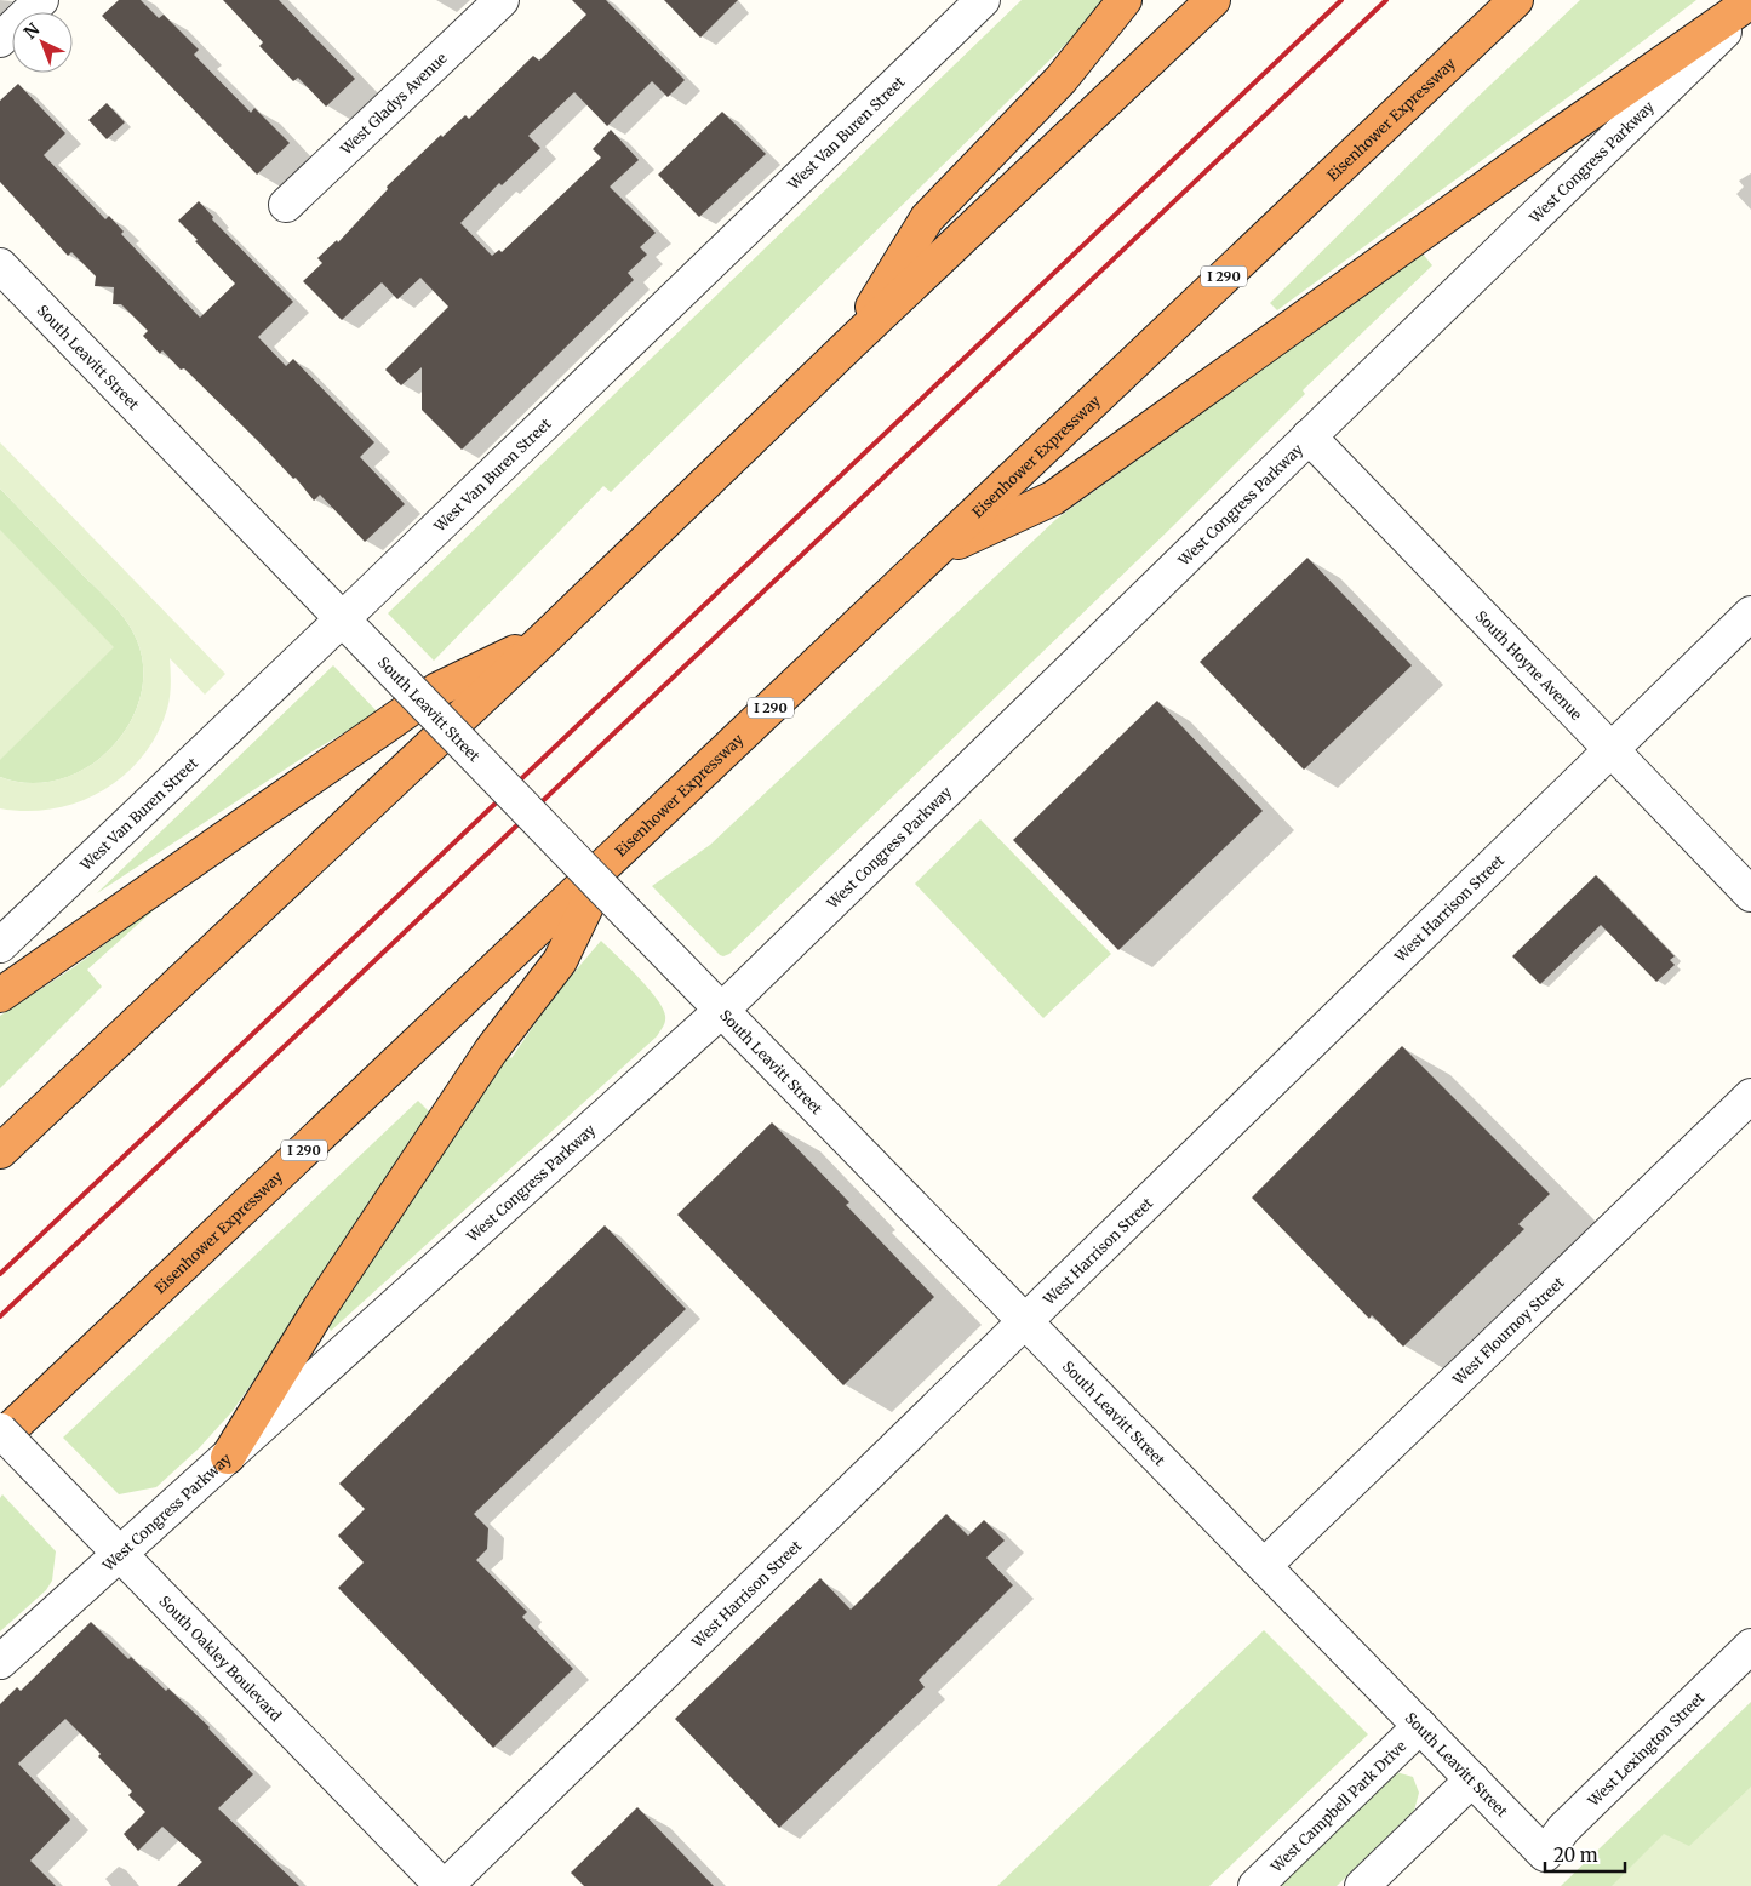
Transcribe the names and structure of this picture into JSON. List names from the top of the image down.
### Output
{
  "streets": {
    "highway": ["Eisenhower Expressway", "I 290"],
    "street": [
      "West Gladys Avenue",
      "West Van Buren Street",
      "West Congress Parkway",
      "South Leavitt Street",
      "South Hoyne Avenue",
      "West Harrison Street",
      "West Flournoy Street",
      "South Oakley Boulevard",
      "West Lexington Street",
      "West Campbell Park Drive"
    ]
  },
  "crossings": [
    ["West Van Buren Street", "South Leavitt Street"],
    ["West Congress Parkway", "South Leavitt Street"],
    ["West Congress Parkway", "South Hoyne Avenue"],
    ["West Congress Parkway", "South Oakley Boulevard"],
    ["South Leavitt Street", "West Harrison Street"],
    ["South Leavitt Street", "West Flournoy Street"],
    ["South Leavitt Street", "West Lexington Street"],
    ["South Leavitt Street", "West Campbell Park Drive"],
    ["South Hoyne Avenue", "West Harrison Street"],
    ["West Harrison Street", "South Oakley Boulevard"]
  ],
  "scale_bar": "20 m",
  "north": "top left"
}
